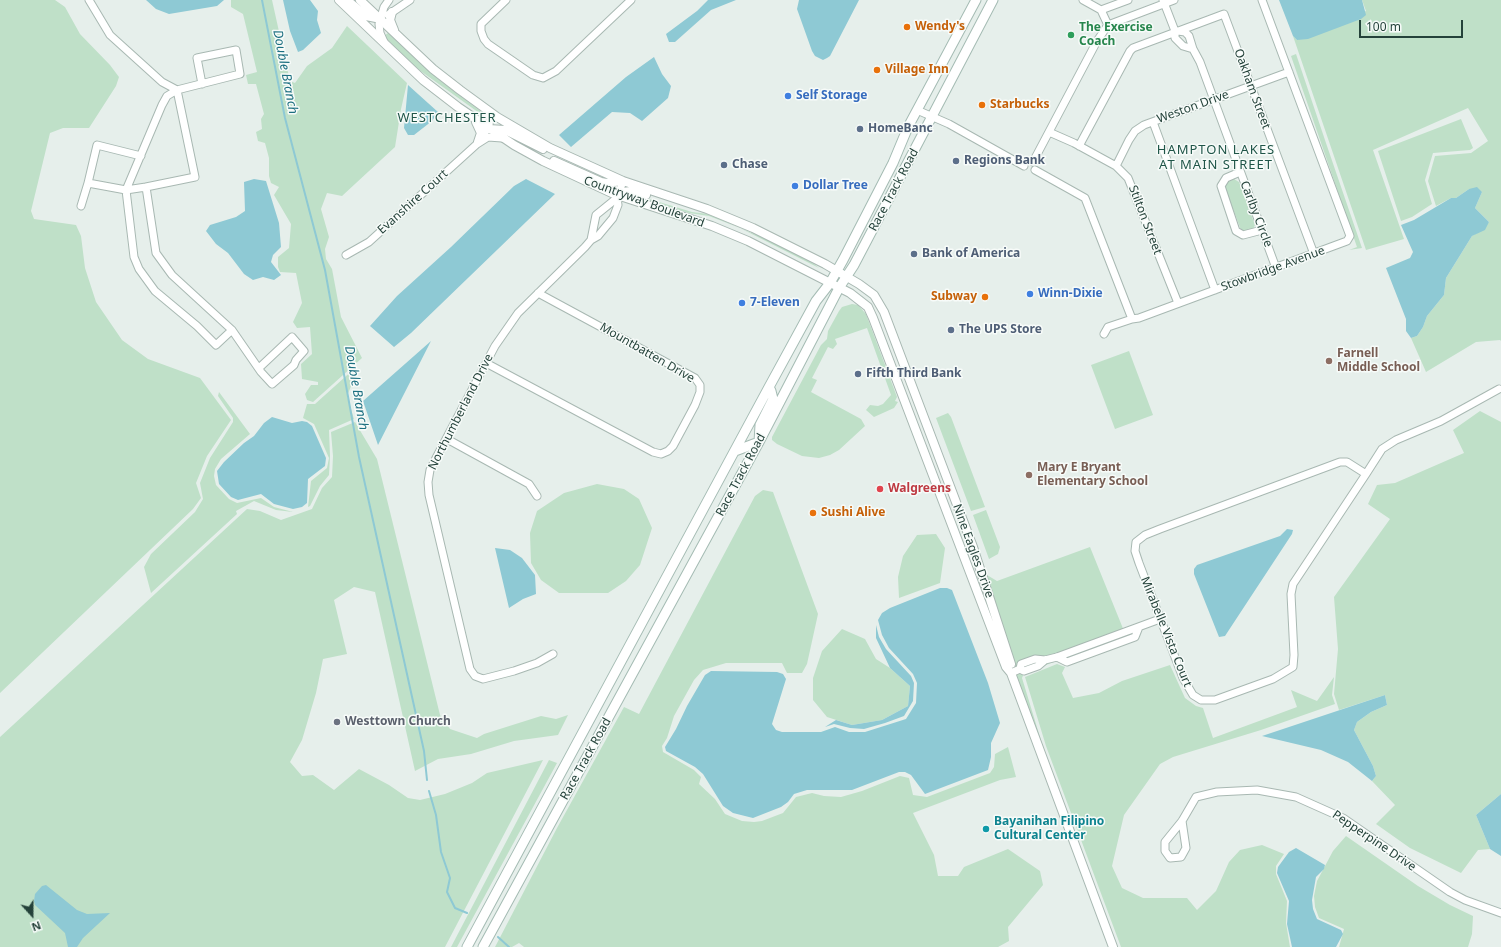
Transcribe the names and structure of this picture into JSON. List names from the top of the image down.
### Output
{
  "streets": {
    "main road": ["Race Track Road"],
    "street": [
      "Oakham Street",
      "Weston Drive",
      "Evanshire Court",
      "Countryway Boulevard",
      "Carlby Circle",
      "Stilton Street",
      "Stowbridge Avenue",
      "Mountbatten Drive",
      "Northumberland Drive",
      "Nine Eagles Drive",
      "Mirabelle Vista Court",
      "Pepperpine Drive"
    ]
  },
  "crossings": [
    ["Oakham Street", "Weston Drive"],
    ["Oakham Street", "Carlby Circle"],
    ["Oakham Street", "Stowbridge Avenue"],
    ["Weston Drive", "Carlby Circle"],
    ["Weston Drive", "Stilton Street"],
    ["Weston Drive", "Stowbridge Avenue"],
    ["Race Track Road", "Countryway Boulevard"],
    ["Race Track Road", "Nine Eagles Drive"],
    ["Evanshire Court", "Countryway Boulevard"],
    ["Countryway Boulevard", "Northumberland Drive"],
    ["Countryway Boulevard", "Nine Eagles Drive"],
    ["Carlby Circle", "Stowbridge Avenue"],
    ["Stilton Street", "Stowbridge Avenue"],
    ["Mountbatten Drive", "Northumberland Drive"]
  ],
  "districts": ["WESTCHESTER", "HAMPTON LAKES AT MAIN STREET"],
  "water": ["Double Branch"],
  "places": [
    "Wendy's",
    "The Exercise Coach",
    "Village Inn",
    "Self Storage",
    "Starbucks",
    "HomeBanc",
    "Regions Bank",
    "Chase",
    "Dollar Tree",
    "Bank of America",
    "Winn-Dixie",
    "Subway",
    "7-Eleven",
    "The UPS Store",
    "Farnell Middle School",
    "Fifth Third Bank",
    "Mary E Bryant Elementary School",
    "Walgreens",
    "Sushi Alive",
    "Westtown Church",
    "Bayanihan Filipino Cultural Center"
  ],
  "scale_bar": "100 m",
  "north": "bottom"
}
